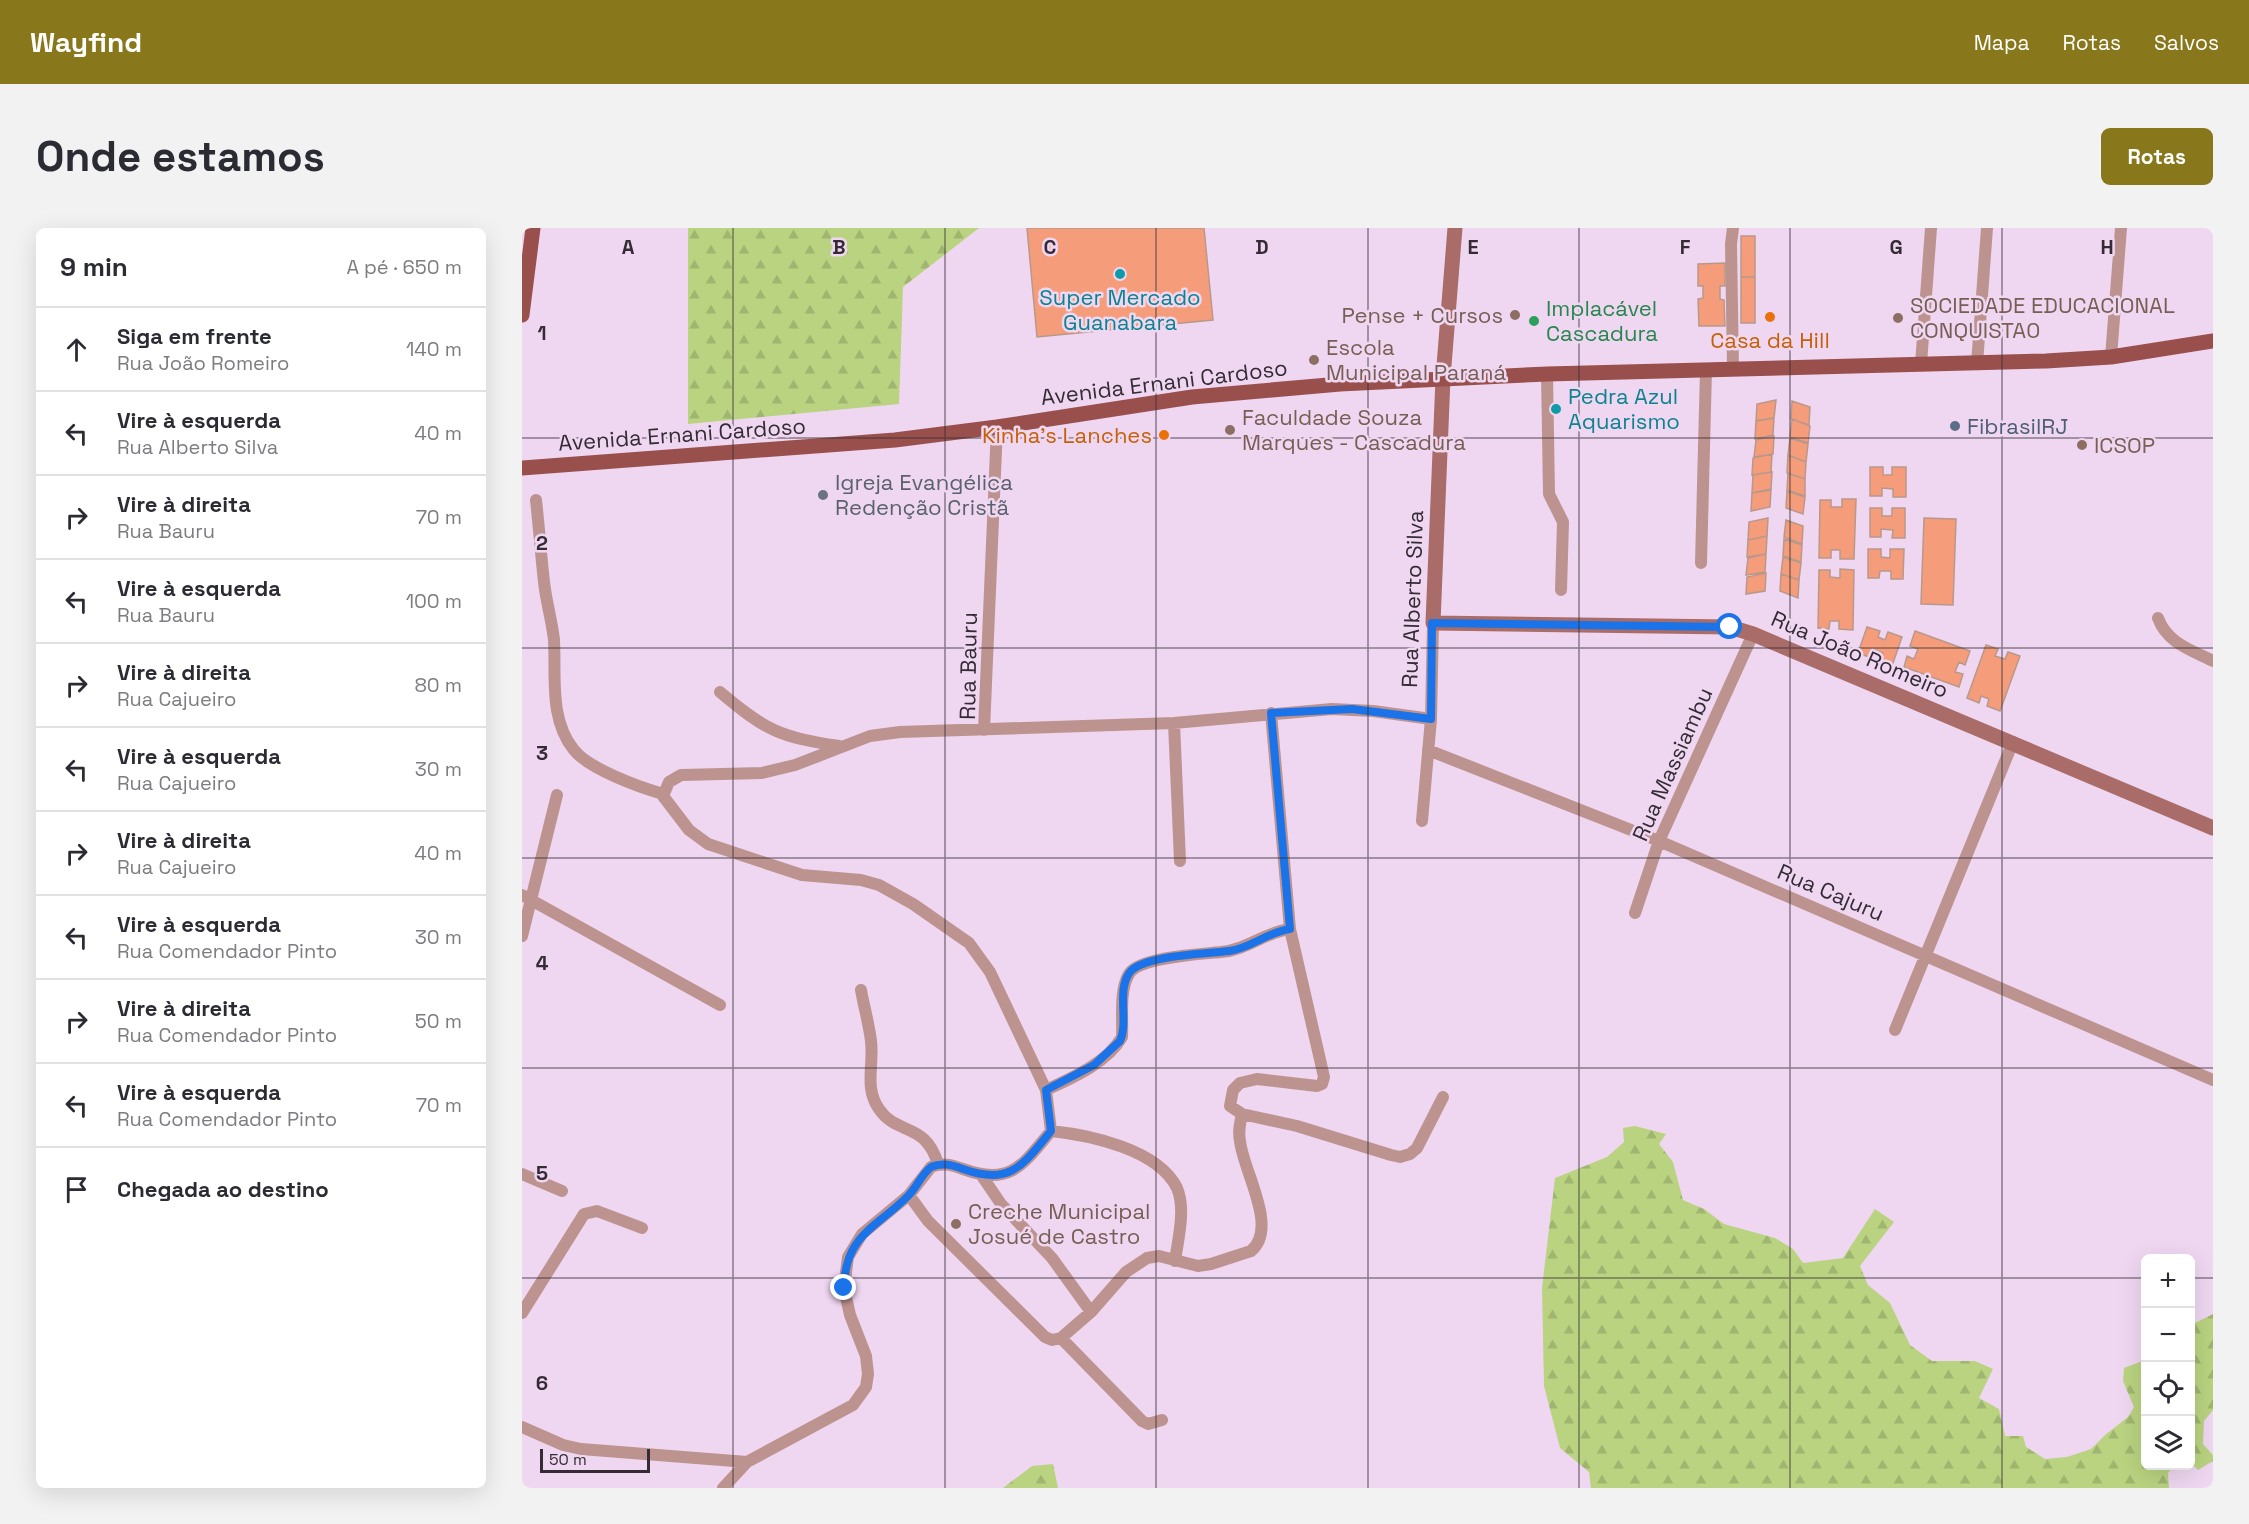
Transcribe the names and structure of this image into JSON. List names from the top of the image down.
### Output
{
  "streets": {
    "main road": ["Avenida Ernani Cardoso"],
    "street": [
      "Rua Alberto Silva",
      "Rua João Romeiro",
      "Rua Bauru",
      "Rua Massiambu",
      "Rua Cajuru"
    ]
  },
  "crossings": [
    ["Avenida Ernani Cardoso", "Rua Alberto Silva"],
    ["Avenida Ernani Cardoso", "Rua Bauru"],
    ["Rua Alberto Silva", "Rua João Romeiro"],
    ["Rua Alberto Silva", "Rua Bauru"],
    ["Rua Alberto Silva", "Rua Cajuru"],
    ["Rua João Romeiro", "Rua Massiambu"],
    ["Rua Massiambu", "Rua Cajuru"]
  ],
  "places": [
    "Super Mercado Guanabara",
    "Pense + Cursos",
    "Casa da Hill",
    "SOCIEDADE EDUCACIONAL CONQUISTA0",
    "Implacável Cascadura",
    "Escola Municipal Paraná",
    "Pedra Azul Aquarismo",
    "FibrasilRJ",
    "Faculdade Souza Marques - Cascadura",
    "Kinha's Lanches",
    "ICSOP",
    "Igreja Evangélica Redenção Cristã",
    "Creche Municipal Josué de Castro"
  ],
  "scale_bar": "50 m",
  "page": {
    "header": "Wayfind",
    "nav": ["Mapa", "Rotas", "Salvos"],
    "buttons": "Rotas",
    "title": "Onde estamos",
    "heading": ["9 min", "A pé · 650 m"],
    "list": [
      ["Siga em frente", "Rua João Romeiro", "140 m"],
      ["Vire à esquerda", "Rua Alberto Silva", "40 m"],
      ["Vire à direita", "Rua Bauru", "70 m"],
      ["Vire à esquerda", "Rua Bauru", "100 m"],
      ["Vire à direita", "Rua Cajueiro", "80 m"],
      ["Vire à esquerda", "Rua Cajueiro", "30 m"],
      ["Vire à direita", "Rua Cajueiro", "40 m"],
      ["Vire à esquerda", "Rua Comendador Pinto", "30 m"],
      ["Vire à direita", "Rua Comendador Pinto", "50 m"],
      ["Vire à esquerda", "Rua Comendador Pinto", "70 m"],
      "Chegada ao destino"
    ],
    "map_buttons": ["+", "−"],
    "scale": "50 m"
  },
  "grid": {
    "columns": [
      "A",
      "B",
      "C",
      "D",
      "E",
      "F",
      "G",
      "H"
    ],
    "rows": [
      "1",
      "2",
      "3",
      "4",
      "5",
      "6"
    ]
  }
}
